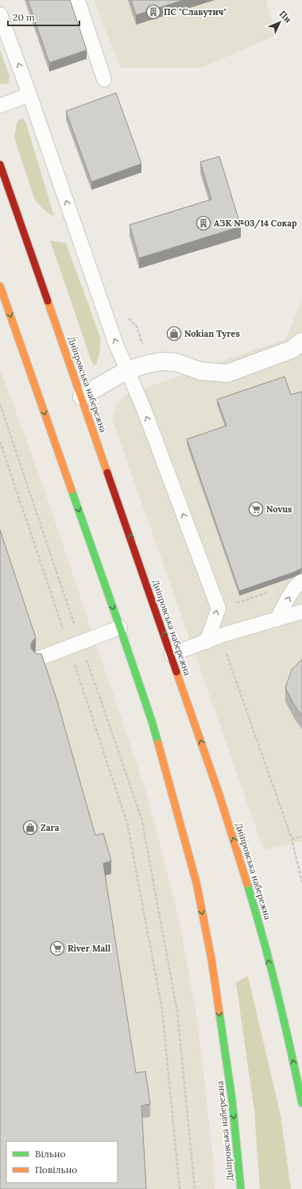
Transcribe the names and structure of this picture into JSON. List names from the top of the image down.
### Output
{
  "streets": {
    "main road": ["Дніпровська набережна"]
  },
  "places": {
    "building": ["ПС \"Славутич\"", "АЗК №03/14 Сокар"],
    "shop": ["Nokian Tyres", "Zara"],
    "supermarket": ["Novus", "River Mall"]
  },
  "legend": ["Вільно", "Повільно"],
  "scale_bar": "20 m",
  "north": "top right"
}
